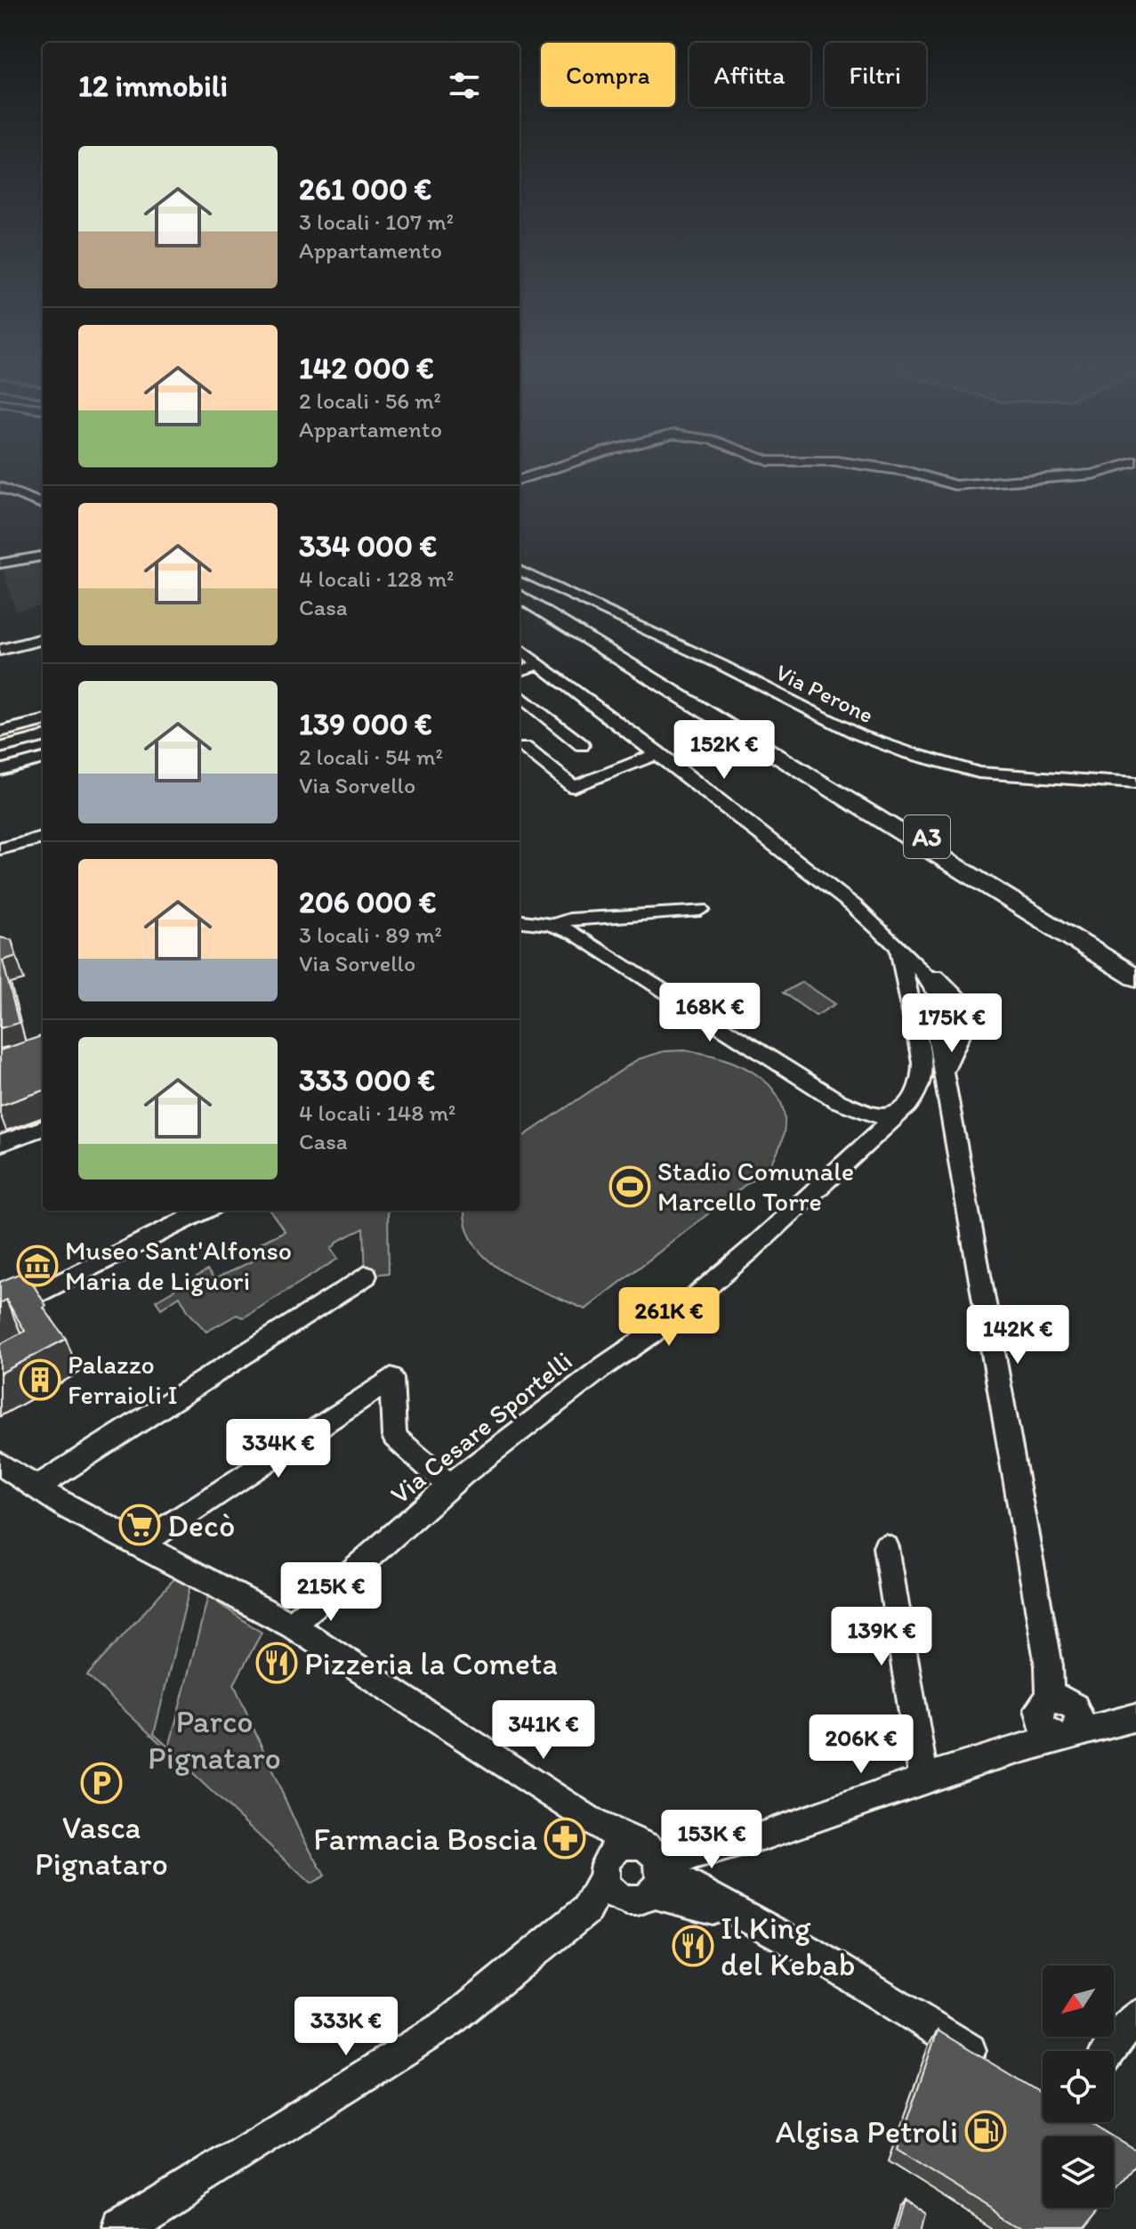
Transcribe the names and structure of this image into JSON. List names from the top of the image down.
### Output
{
  "streets": {
    "highway": ["A3"],
    "street": ["Via Perone", "Via Cesare Sportelli"]
  },
  "parks": ["Parco Pignataro"],
  "places": {
    "sports": ["Stadio Comunale Marcello Torre"],
    "museum": ["Museo Sant'Alfonso Maria de Liguori"],
    "building": ["Palazzo Ferraioli I"],
    "supermarket": ["Decò"],
    "restaurant": ["Pizzeria la Cometa", "Il King del Kebab"],
    "parking": ["Vasca Pignataro"],
    "pharmacy": ["Farmacia Boscia"],
    "fuel station": ["Algisa Petroli"]
  },
  "north": "bottom left",
  "page": {
    "chip": ["Compra", "Affitta", "Filtri"],
    "heading": "12 immobili",
    "list": [
      {
        "name": "261 000 €",
        "note": "3 locali · 107 m² · Appartamento"
      },
      {
        "name": "142 000 €",
        "note": "2 locali · 56 m² · Appartamento"
      },
      {
        "name": "334 000 €",
        "note": "4 locali · 128 m² · Casa"
      },
      {
        "name": "139 000 €",
        "note": "2 locali · 54 m² · Via Sorvello"
      },
      {
        "name": "206 000 €",
        "note": "3 locali · 89 m² · Via Sorvello"
      },
      {
        "name": "333 000 €",
        "note": "4 locali · 148 m² · Casa"
      }
    ],
    "price": [
      "152K €",
      "168K €",
      "175K €",
      "261K €",
      "142K €",
      "334K €",
      "215K €",
      "139K €",
      "341K €",
      "206K €",
      "153K €",
      "333K €"
    ]
  }
}
